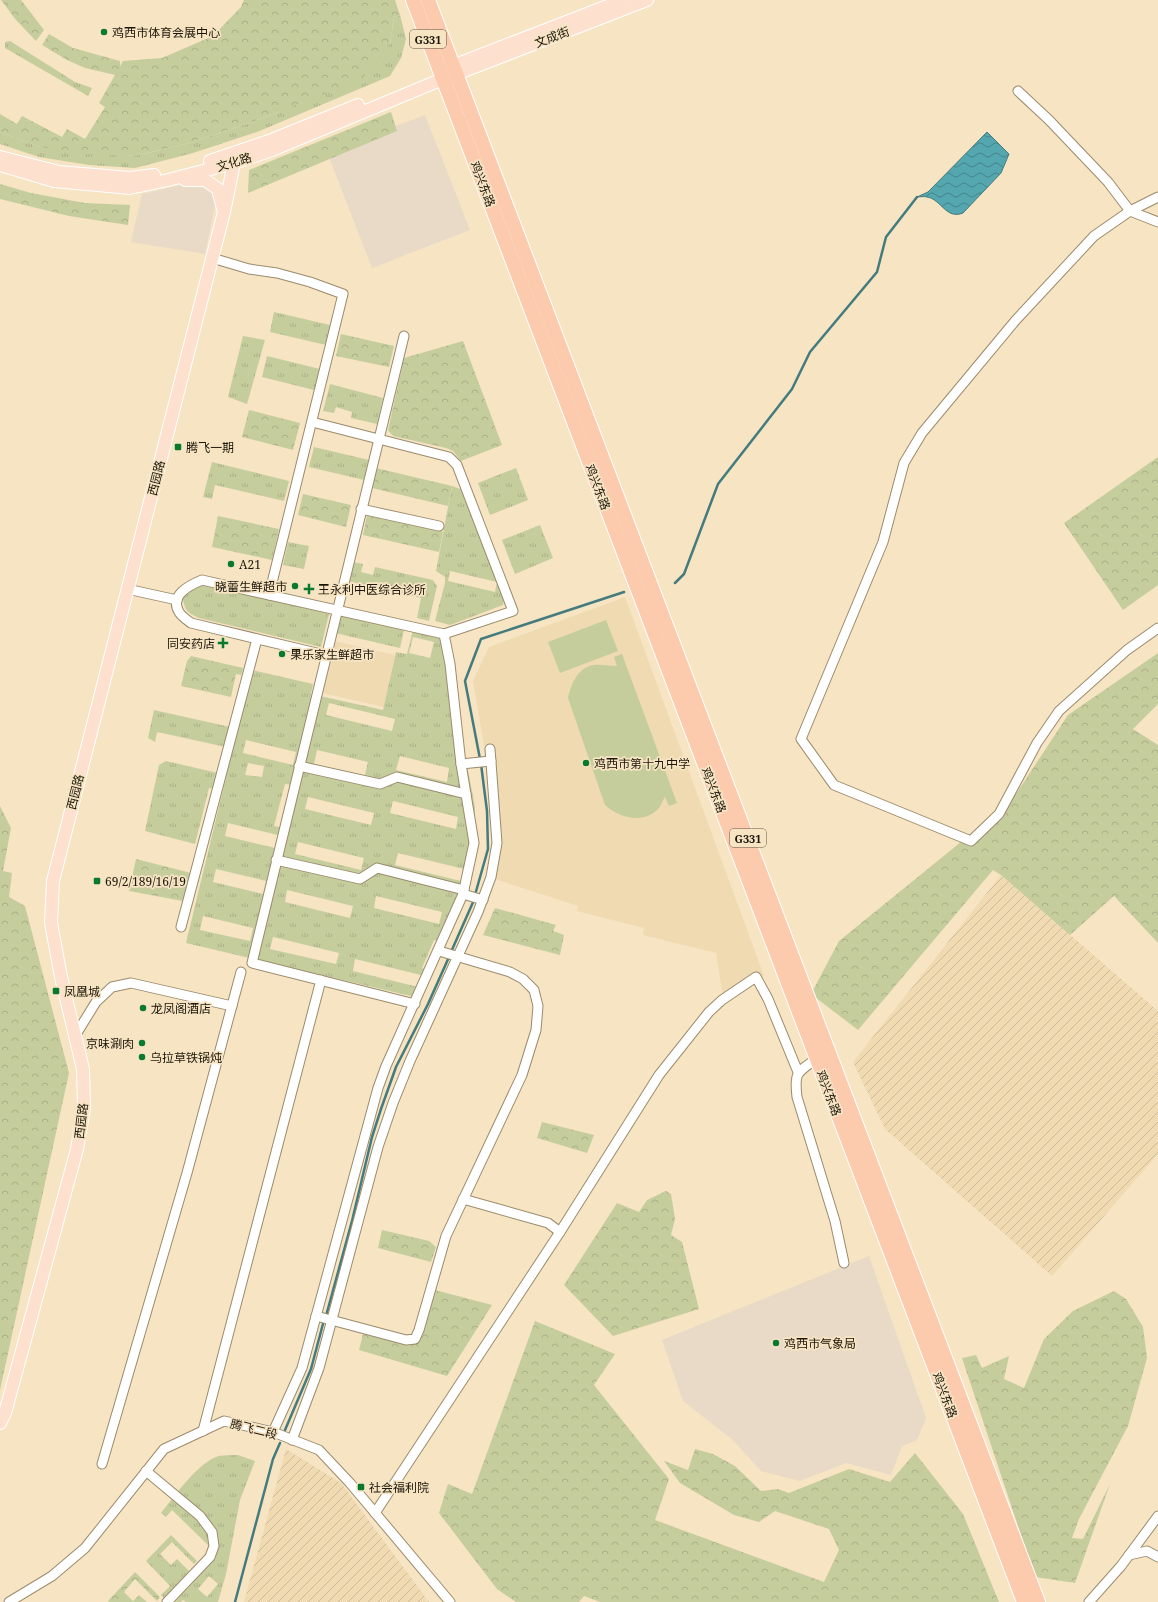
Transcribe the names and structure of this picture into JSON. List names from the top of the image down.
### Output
{
  "streets": {
    "highway": ["G331", "鸡兴东路"],
    "main road": ["文成街", "文化路", "西园路"],
    "street": ["腾飞二段"]
  },
  "crossings": [
    ["文成街", "文化路"],
    ["文成街", "鸡兴东路"],
    ["文化路", "鸡兴东路"],
    ["文化路", "西园路"]
  ],
  "places": {
    "other": [
      "鸡西市体育会展中心",
      "A21",
      "晓蕾生鲜超市",
      "果乐家生鲜超市",
      "鸡西市第十九中学",
      "龙凤阁酒店",
      "京味涮肉",
      "乌拉草铁锅炖",
      "鸡西市气象局"
    ],
    "transit": [
      "腾飞一期",
      "69/2/189/16/19",
      "凤凰城",
      "社会福利院"
    ],
    "health": ["王永利中医综合诊所", "同安药店"]
  }
}
